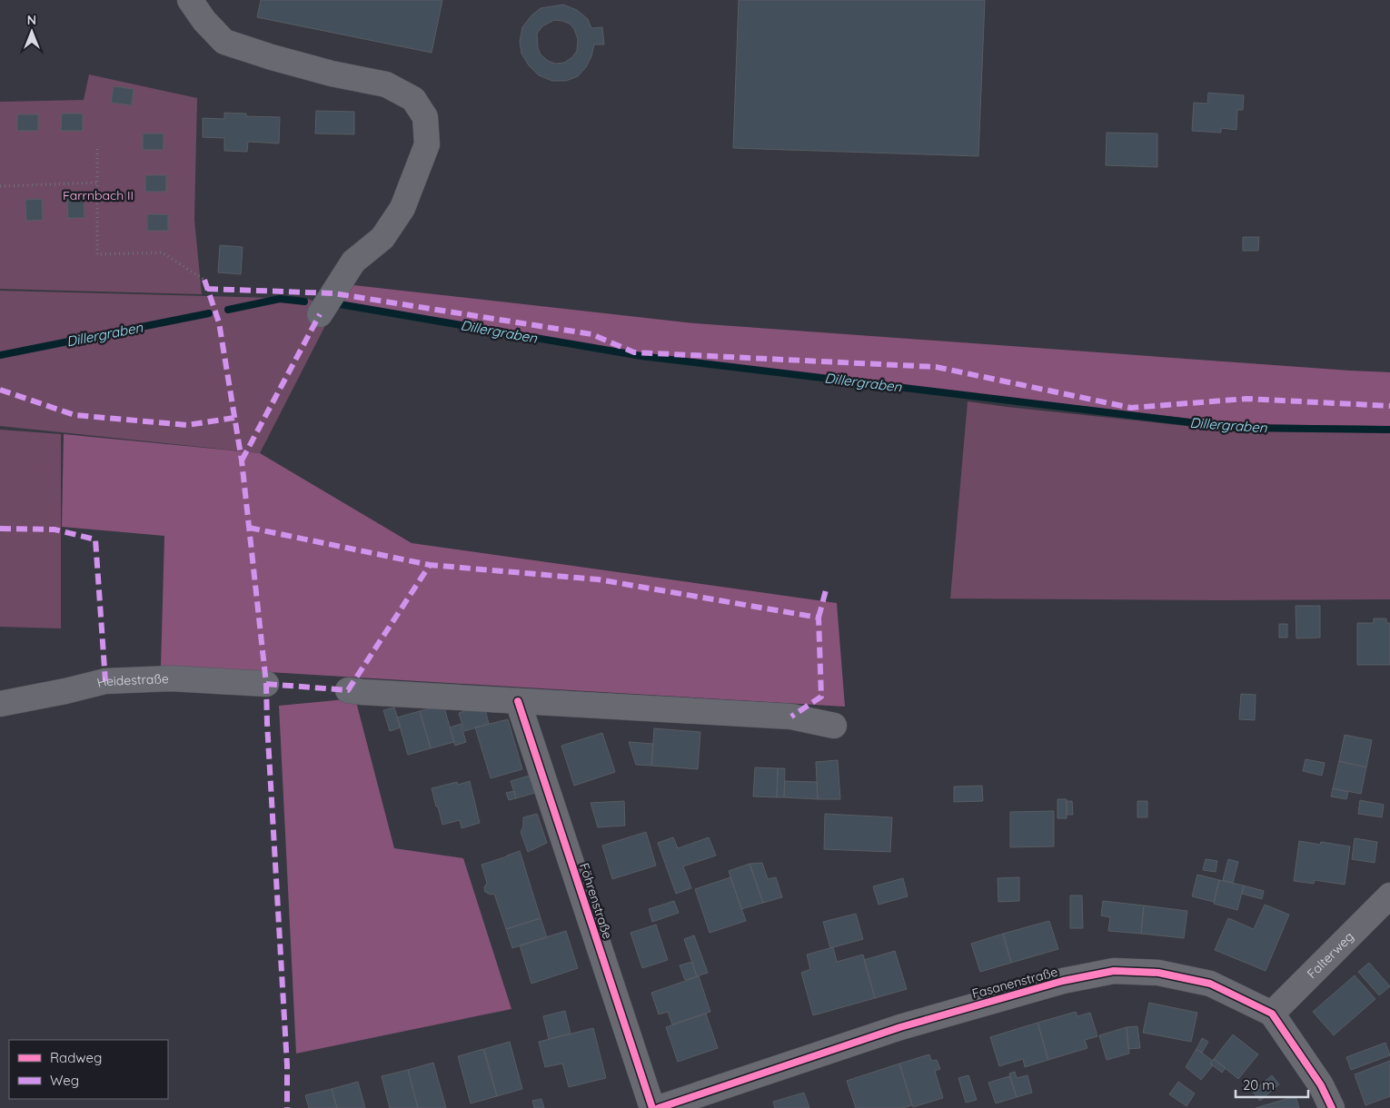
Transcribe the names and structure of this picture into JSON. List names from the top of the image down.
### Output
{
  "streets": {
    "street": [
      "Heidestraße",
      "Föhrenstraße",
      "Falterweg",
      "Fasanenstraße"
    ]
  },
  "crossings": [
    ["Falterweg", "Fasanenstraße"]
  ],
  "water": ["Dillergraben"],
  "parks": ["Farrnbach II"],
  "legend": ["Radweg", "Weg"],
  "scale_bar": "20 m",
  "north": "top"
}
